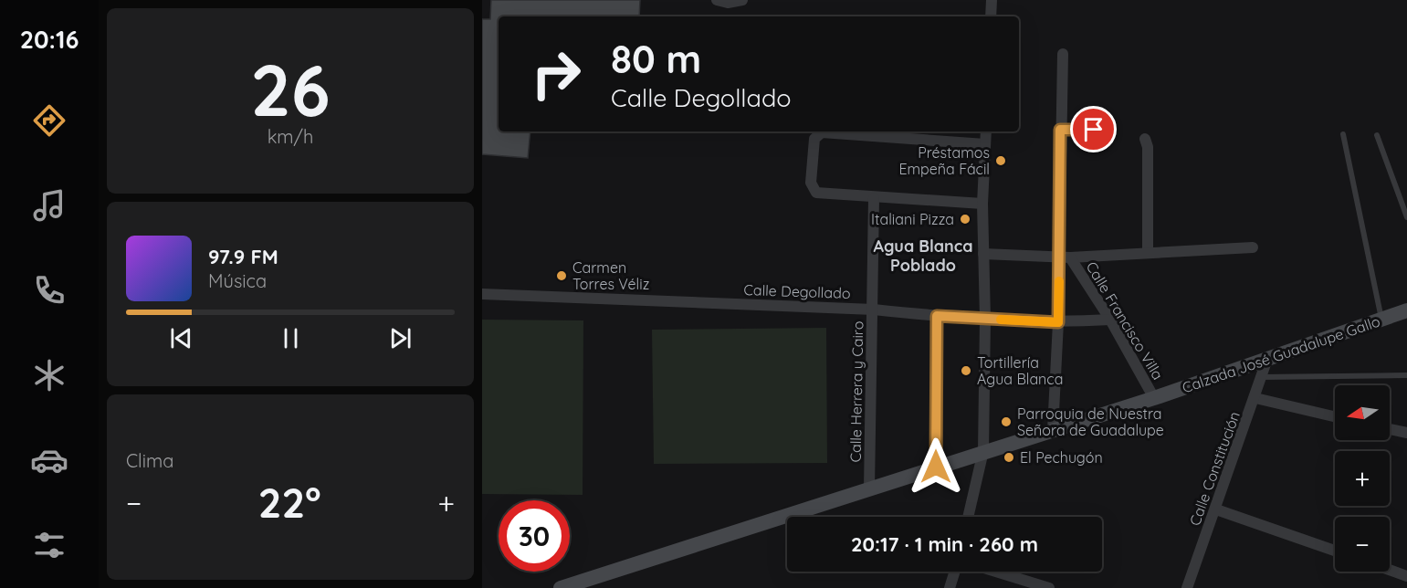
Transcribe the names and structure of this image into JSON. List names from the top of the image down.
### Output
{
  "streets": {
    "street": [
      "Calle Degollado",
      "Calle Francisco Villa",
      "Calzada José Guadalupe Gallo",
      "Calle Herrera y Cairo",
      "Calle Constitución"
    ]
  },
  "crossings": [
    ["Calle Degollado", "Calle Francisco Villa"],
    ["Calle Degollado", "Calle Herrera y Cairo"],
    ["Calle Francisco Villa", "Calzada José Guadalupe Gallo"],
    ["Calzada José Guadalupe Gallo", "Calle Herrera y Cairo"],
    ["Calzada José Guadalupe Gallo", "Calle Constitución"]
  ],
  "districts": ["Agua Blanca Poblado"],
  "places": [
    "Préstamos Empeña Fácil",
    "Italiani Pizza",
    "Carmen Torres Véliz",
    "Tortillería Agua Blanca",
    "Parroquia de Nuestra Señora de Guadalupe",
    "El Pechugón"
  ],
  "north": "left",
  "page": {
    "tabs": "20:16",
    "tile": [
      ["26", "km/h"],
      "Clima"
    ],
    "turn": ["80 m", "Calle Degollado"],
    "song": ["97.9 FM", "Música"],
    "map_buttons": ["+", "−"],
    "heat": ["−", "22°", "+"],
    "limit": "30",
    "trip": "20:17 · 1 min · 260 m"
  }
}
